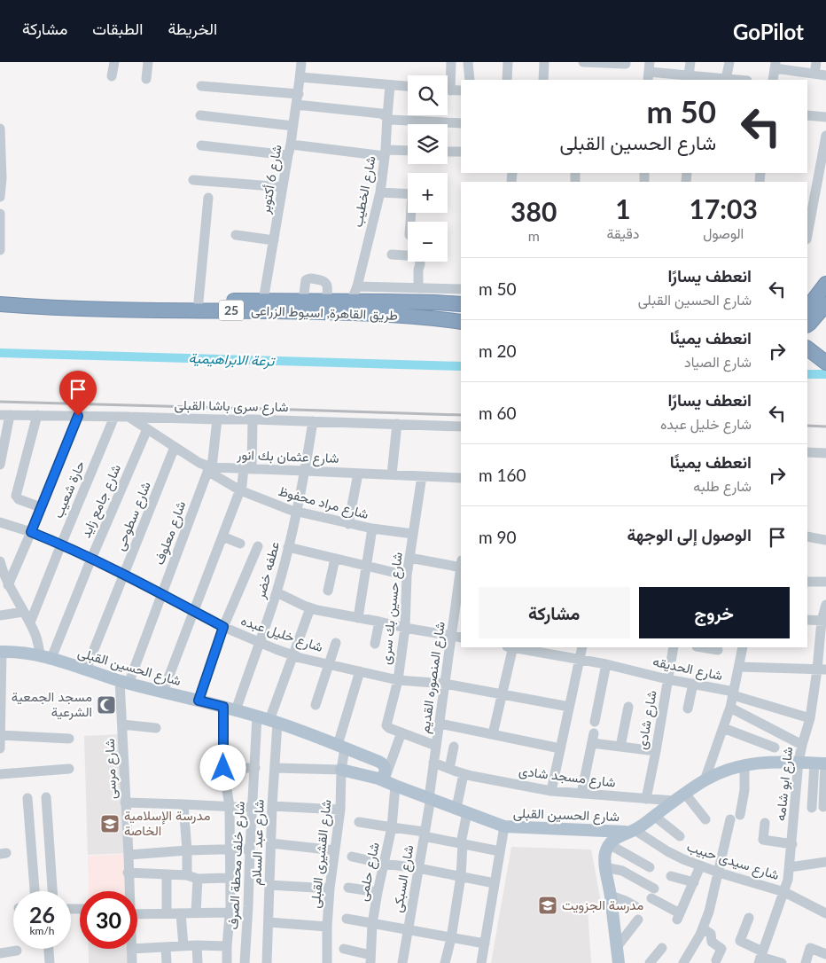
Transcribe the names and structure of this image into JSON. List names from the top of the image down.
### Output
{
  "streets": {
    "highway": ["25", "طريق القاهرة, اسيوط الزراعى"],
    "main road": ["شارع الحسين القبلى"],
    "street": [
      "شارع 6 أكتوبر",
      "شارع الخطيب",
      "شارع سرى باشا القبلى",
      "شارع عثمان بك انور",
      "حارة شعيب",
      "شارع جامع زايد",
      "شارع مراد محفوظ",
      "شارع سطوحى",
      "شارع معلوف",
      "عطفه خضر",
      "شارع حسين بك سرى",
      "شارع خليل عبده",
      "شارع الحديقه",
      "شارع المنصوره القديم",
      "شارع شادى",
      "شارع مرسى",
      "شارع مسجد شادى",
      "شارع ابو شامه",
      "شارع عبد السلام",
      "شارع القشيرى القبلى",
      "شارع سيدى حبيب",
      "شارع خلف محطة الصرف",
      "شارع حلمى",
      "شارع السبكى"
    ]
  },
  "crossings": [
    ["شارع 6 أكتوبر", "طريق القاهرة, اسيوط الزراعى"],
    ["شارع الخطيب", "طريق القاهرة, اسيوط الزراعى"],
    ["شارع سرى باشا القبلى", "شارع عثمان بك انور"],
    ["شارع سرى باشا القبلى", "حارة شعيب"],
    ["شارع سرى باشا القبلى", "شارع معلوف"],
    ["شارع سرى باشا القبلى", "عطفه خضر"],
    ["شارع عثمان بك انور", "شارع جامع زايد"],
    ["شارع عثمان بك انور", "شارع مراد محفوظ"],
    ["شارع عثمان بك انور", "شارع سطوحى"],
    ["شارع عثمان بك انور", "شارع معلوف"],
    ["شارع عثمان بك انور", "عطفه خضر"],
    ["شارع عثمان بك انور", "شارع حسين بك سرى"],
    ["حارة شعيب", "شارع خليل عبده"],
    ["شارع جامع زايد", "شارع خليل عبده"],
    ["شارع جامع زايد", "شارع الحسين القبلى"],
    ["شارع مراد محفوظ", "شارع معلوف"],
    ["شارع مراد محفوظ", "عطفه خضر"],
    ["شارع مراد محفوظ", "شارع حسين بك سرى"],
    ["شارع سطوحى", "شارع خليل عبده"],
    ["شارع سطوحى", "شارع الحسين القبلى"],
    ["شارع معلوف", "شارع خليل عبده"],
    ["شارع معلوف", "شارع الحسين القبلى"],
    ["شارع معلوف", "شارع مرسى"],
    ["عطفه خضر", "شارع خليل عبده"],
    ["عطفه خضر", "شارع الحسين القبلى"],
    ["شارع حسين بك سرى", "شارع خليل عبده"],
    ["شارع حسين بك سرى", "شارع حلمى"],
    ["شارع خليل عبده", "شارع المنصوره القديم"],
    ["شارع خليل عبده", "شارع عبد السلام"],
    ["شارع خليل عبده", "شارع القشيرى القبلى"],
    ["شارع الحسين القبلى", "شارع المنصوره القديم"],
    ["شارع الحسين القبلى", "شارع مرسى"],
    ["شارع الحسين القبلى", "شارع عبد السلام"],
    ["شارع الحسين القبلى", "شارع القشيرى القبلى"],
    ["شارع الحسين القبلى", "شارع سيدى حبيب"],
    ["شارع الحسين القبلى", "شارع خلف محطة الصرف"],
    ["شارع الحسين القبلى", "شارع حلمى"],
    ["شارع الحسين القبلى", "شارع السبكى"],
    ["شارع الحديقه", "شارع شادى"],
    ["شارع الحديقه", "شارع ابو شامه"],
    ["شارع المنصوره القديم", "شارع مسجد شادى"],
    ["شارع المنصوره القديم", "شارع السبكى"],
    ["شارع شادى", "شارع مسجد شادى"],
    ["شارع ابو شامه", "شارع سيدى حبيب"]
  ],
  "water": ["ترعة الابراهيمية"],
  "places": {
    "mosque": ["مسجد الجمعية الشرعية"],
    "school or university": ["مدرسة الإسلامية الخاصة", "مدرسة الجزويت"]
  },
  "page": {
    "header": "GoPilot",
    "nav": ["الخريطة", "الطبقات", "مشاركة"],
    "map_buttons": ["+", "−"],
    "turn": ["50 m", "شارع الحسين القبلى"],
    "eta": [
      "17:03",
      "الوصول",
      "1",
      "دقيقة",
      "380",
      "m"
    ],
    "list": [
      {
        "name": "انعطف يسارًا",
        "note": "شارع الحسين القبلى",
        "value": "50 m"
      },
      {
        "name": "انعطف يمينًا",
        "note": "شارع الصياد",
        "value": "20 m"
      },
      {
        "name": "انعطف يسارًا",
        "note": "شارع خليل عبده",
        "value": "60 m"
      },
      {
        "name": "انعطف يمينًا",
        "note": "شارع طلبه",
        "value": "160 m"
      },
      {
        "name": "الوصول إلى الوجهة",
        "value": "90 m"
      }
    ],
    "buttons": ["خروج", "مشاركة"],
    "speed": "26 km/h",
    "limit": "30"
  }
}
